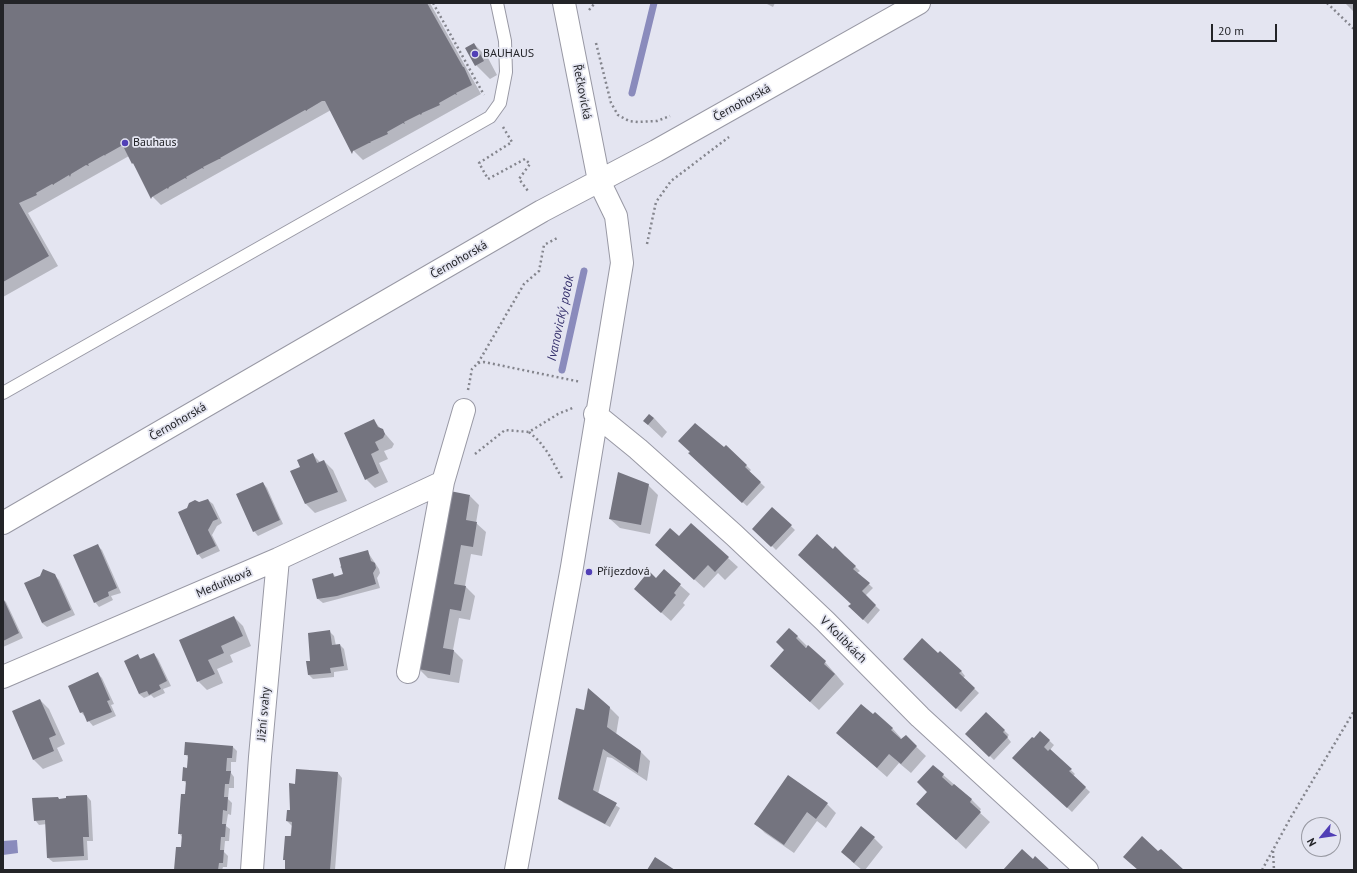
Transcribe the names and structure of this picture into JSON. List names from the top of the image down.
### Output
{
  "streets": {
    "street": [
      "Řečkovická",
      "Černohorská",
      "Meduňková",
      "V Kolíbkách",
      "Jižní svahy"
    ]
  },
  "crossings": [
    ["Řečkovická", "Černohorská"],
    ["Meduňková", "Jižní svahy"]
  ],
  "water": ["Ivanovický potok"],
  "places": ["BAUHAUS", "Bauhaus", "Příjezdová"],
  "scale_bar": "20 m",
  "north": "bottom left"
}
